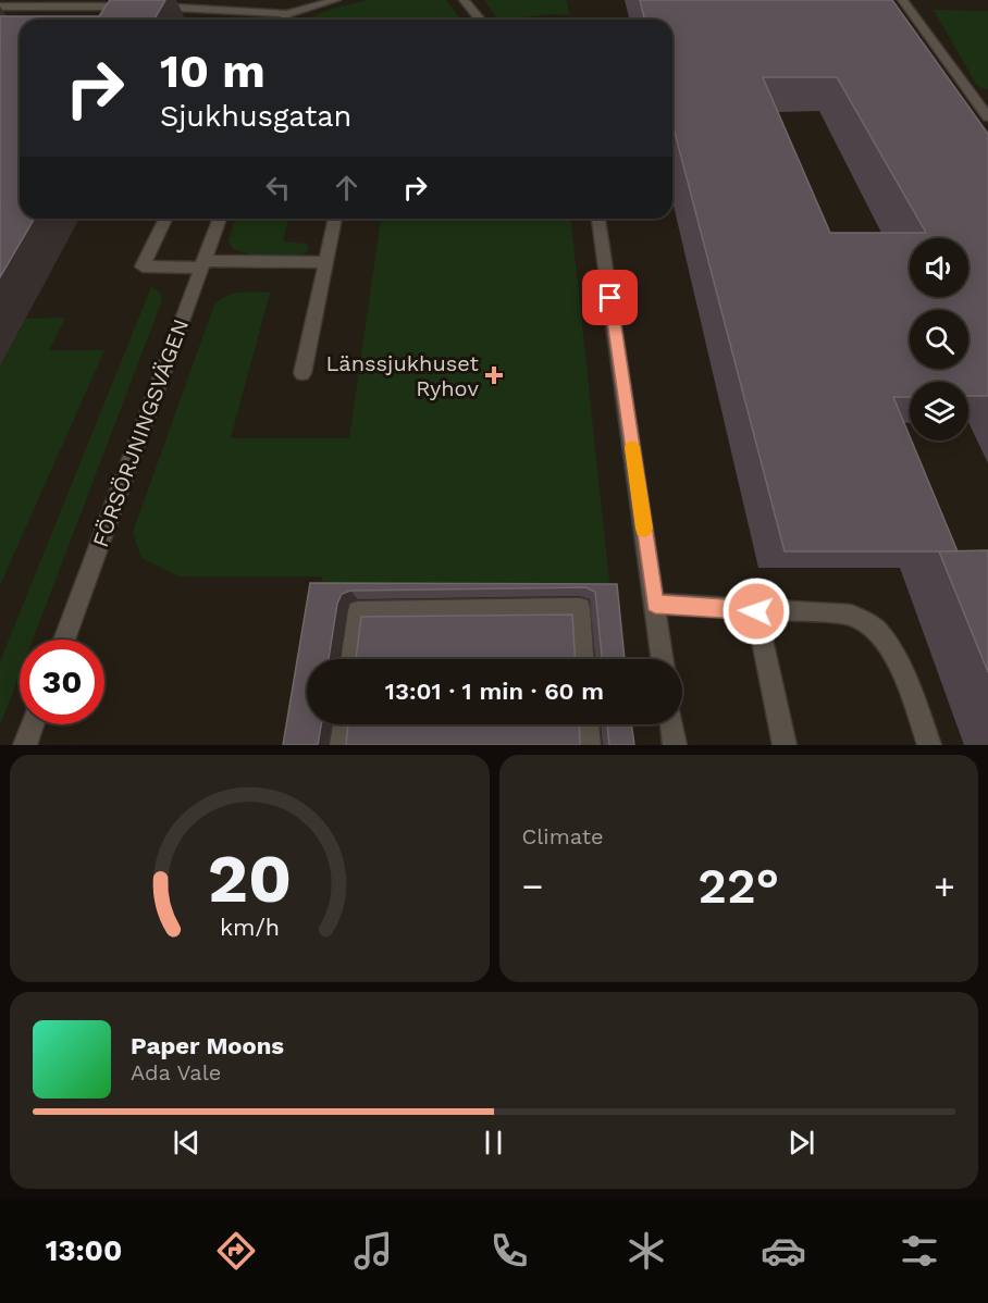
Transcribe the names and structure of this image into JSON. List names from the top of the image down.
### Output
{
  "streets": {
    "street": ["FÖRSÖRJNINGSVÄGEN"]
  },
  "places": {
    "health": ["Länssjukhuset Ryhov"]
  },
  "page": {
    "turn": ["10 m", "Sjukhusgatan"],
    "limit": "30",
    "trip": "13:01 · 1 min · 60 m",
    "tile": "Climate",
    "heat": ["−", "22°", "+"],
    "song": ["Paper Moons", "Ada Vale"],
    "tabs": "13:00",
    "gauge": ["20", "km/h"]
  }
}
